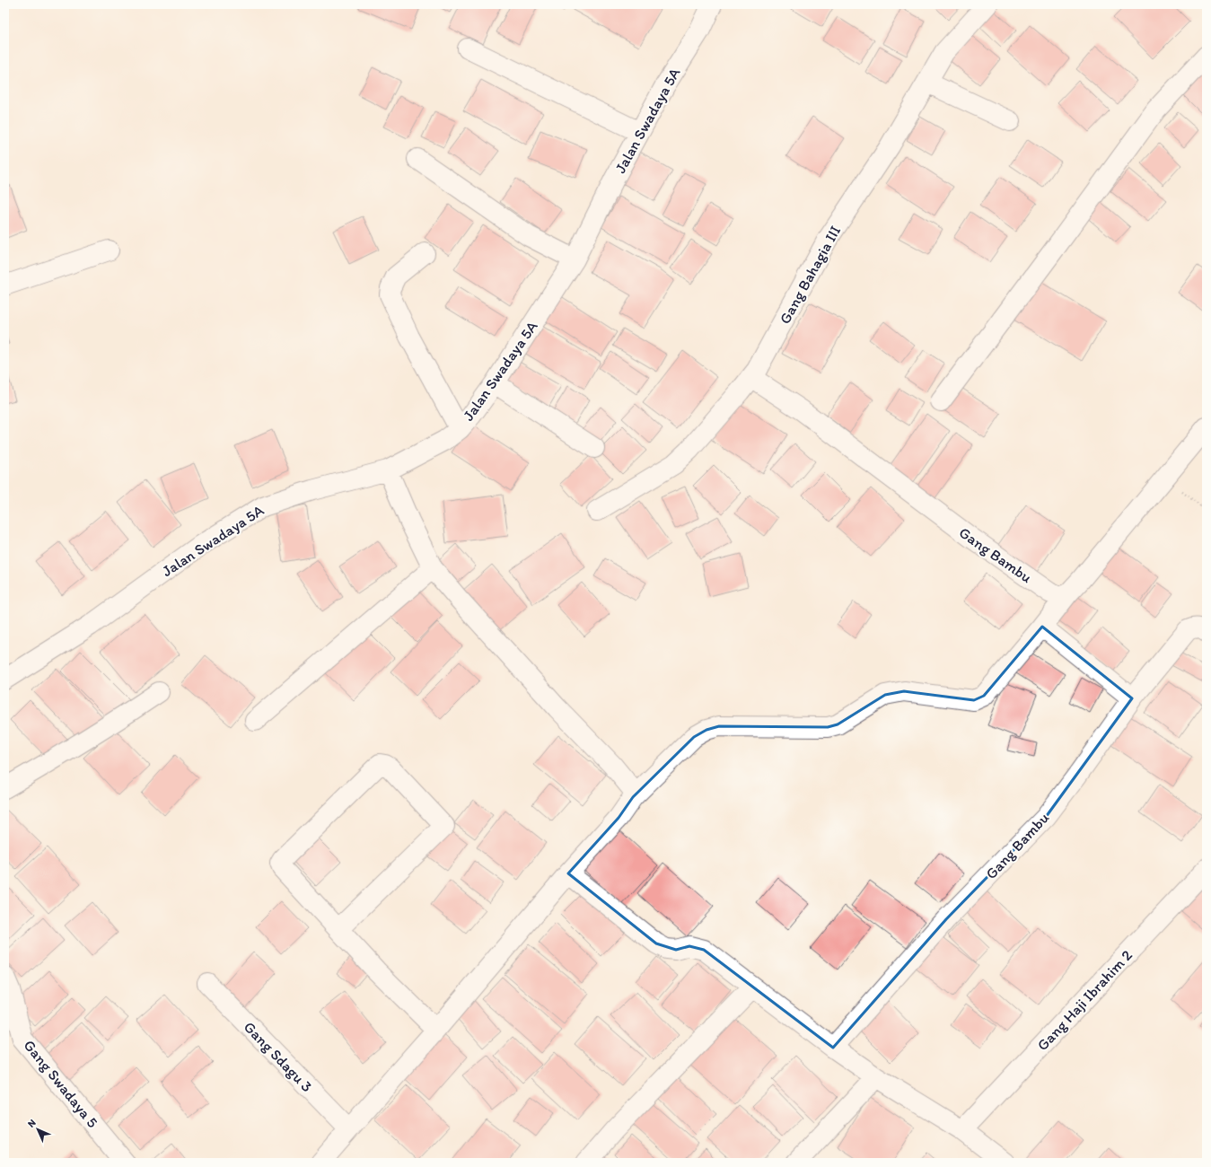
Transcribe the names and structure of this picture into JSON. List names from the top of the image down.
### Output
{
  "streets": {
    "street": [
      "Jalan Swadaya 5A",
      "Gang Bahagia III",
      "Gang Bambu",
      "Gang Haji Ibrahim 2",
      "Gang Sdagu 3",
      "Gang Swadaya 5"
    ]
  },
  "crossings": [
    ["Gang Bahagia III", "Gang Bambu"]
  ],
  "north": "top left"
}
